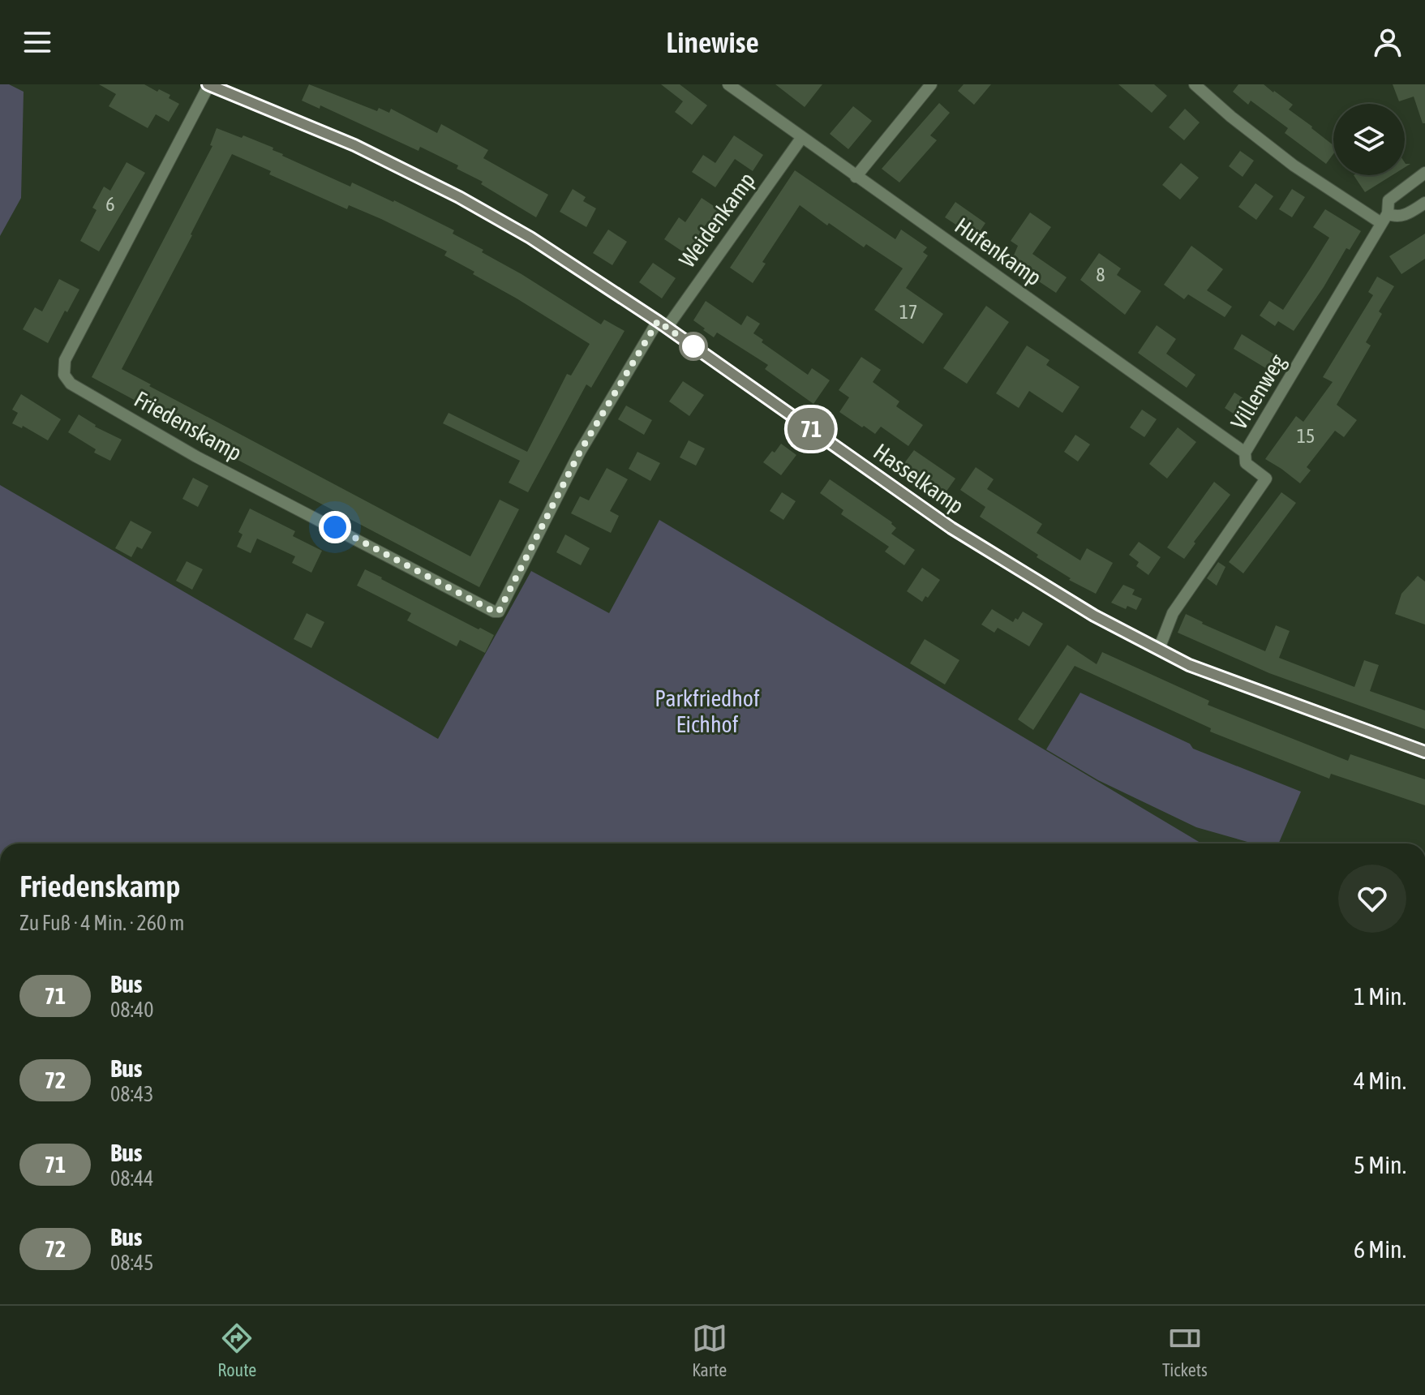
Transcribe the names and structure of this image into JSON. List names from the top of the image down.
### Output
{
  "streets": {
    "street": [
      "Weidenkamp",
      "Hufenkamp",
      "Villenweg",
      "Friedenskamp",
      "Hasselkamp"
    ]
  },
  "crossings": [
    ["Weidenkamp", "Hufenkamp"],
    ["Weidenkamp", "Friedenskamp"],
    ["Weidenkamp", "Hasselkamp"],
    ["Hufenkamp", "Villenweg"],
    ["Villenweg", "Hasselkamp"],
    ["Friedenskamp", "Hasselkamp"]
  ],
  "parks": ["Parkfriedhof Eichhof"],
  "lines": ["bus line 71"],
  "house_numbers": [
    "6",
    "8",
    "17",
    "15"
  ],
  "page": {
    "header": "Linewise",
    "on_map": "71",
    "heading": ["Friedenskamp", "Zu Fuß · 4 Min. · 260 m"],
    "list": [
      {
        "mark": "71",
        "name": "Bus",
        "note": "08:40",
        "value": "1 Min."
      },
      {
        "mark": "72",
        "name": "Bus",
        "note": "08:43",
        "value": "4 Min."
      },
      {
        "mark": "71",
        "name": "Bus",
        "note": "08:44",
        "value": "5 Min."
      },
      {
        "mark": "72",
        "name": "Bus",
        "note": "08:45",
        "value": "6 Min."
      }
    ],
    "tabs": ["Route", "Karte", "Tickets"]
  }
}
